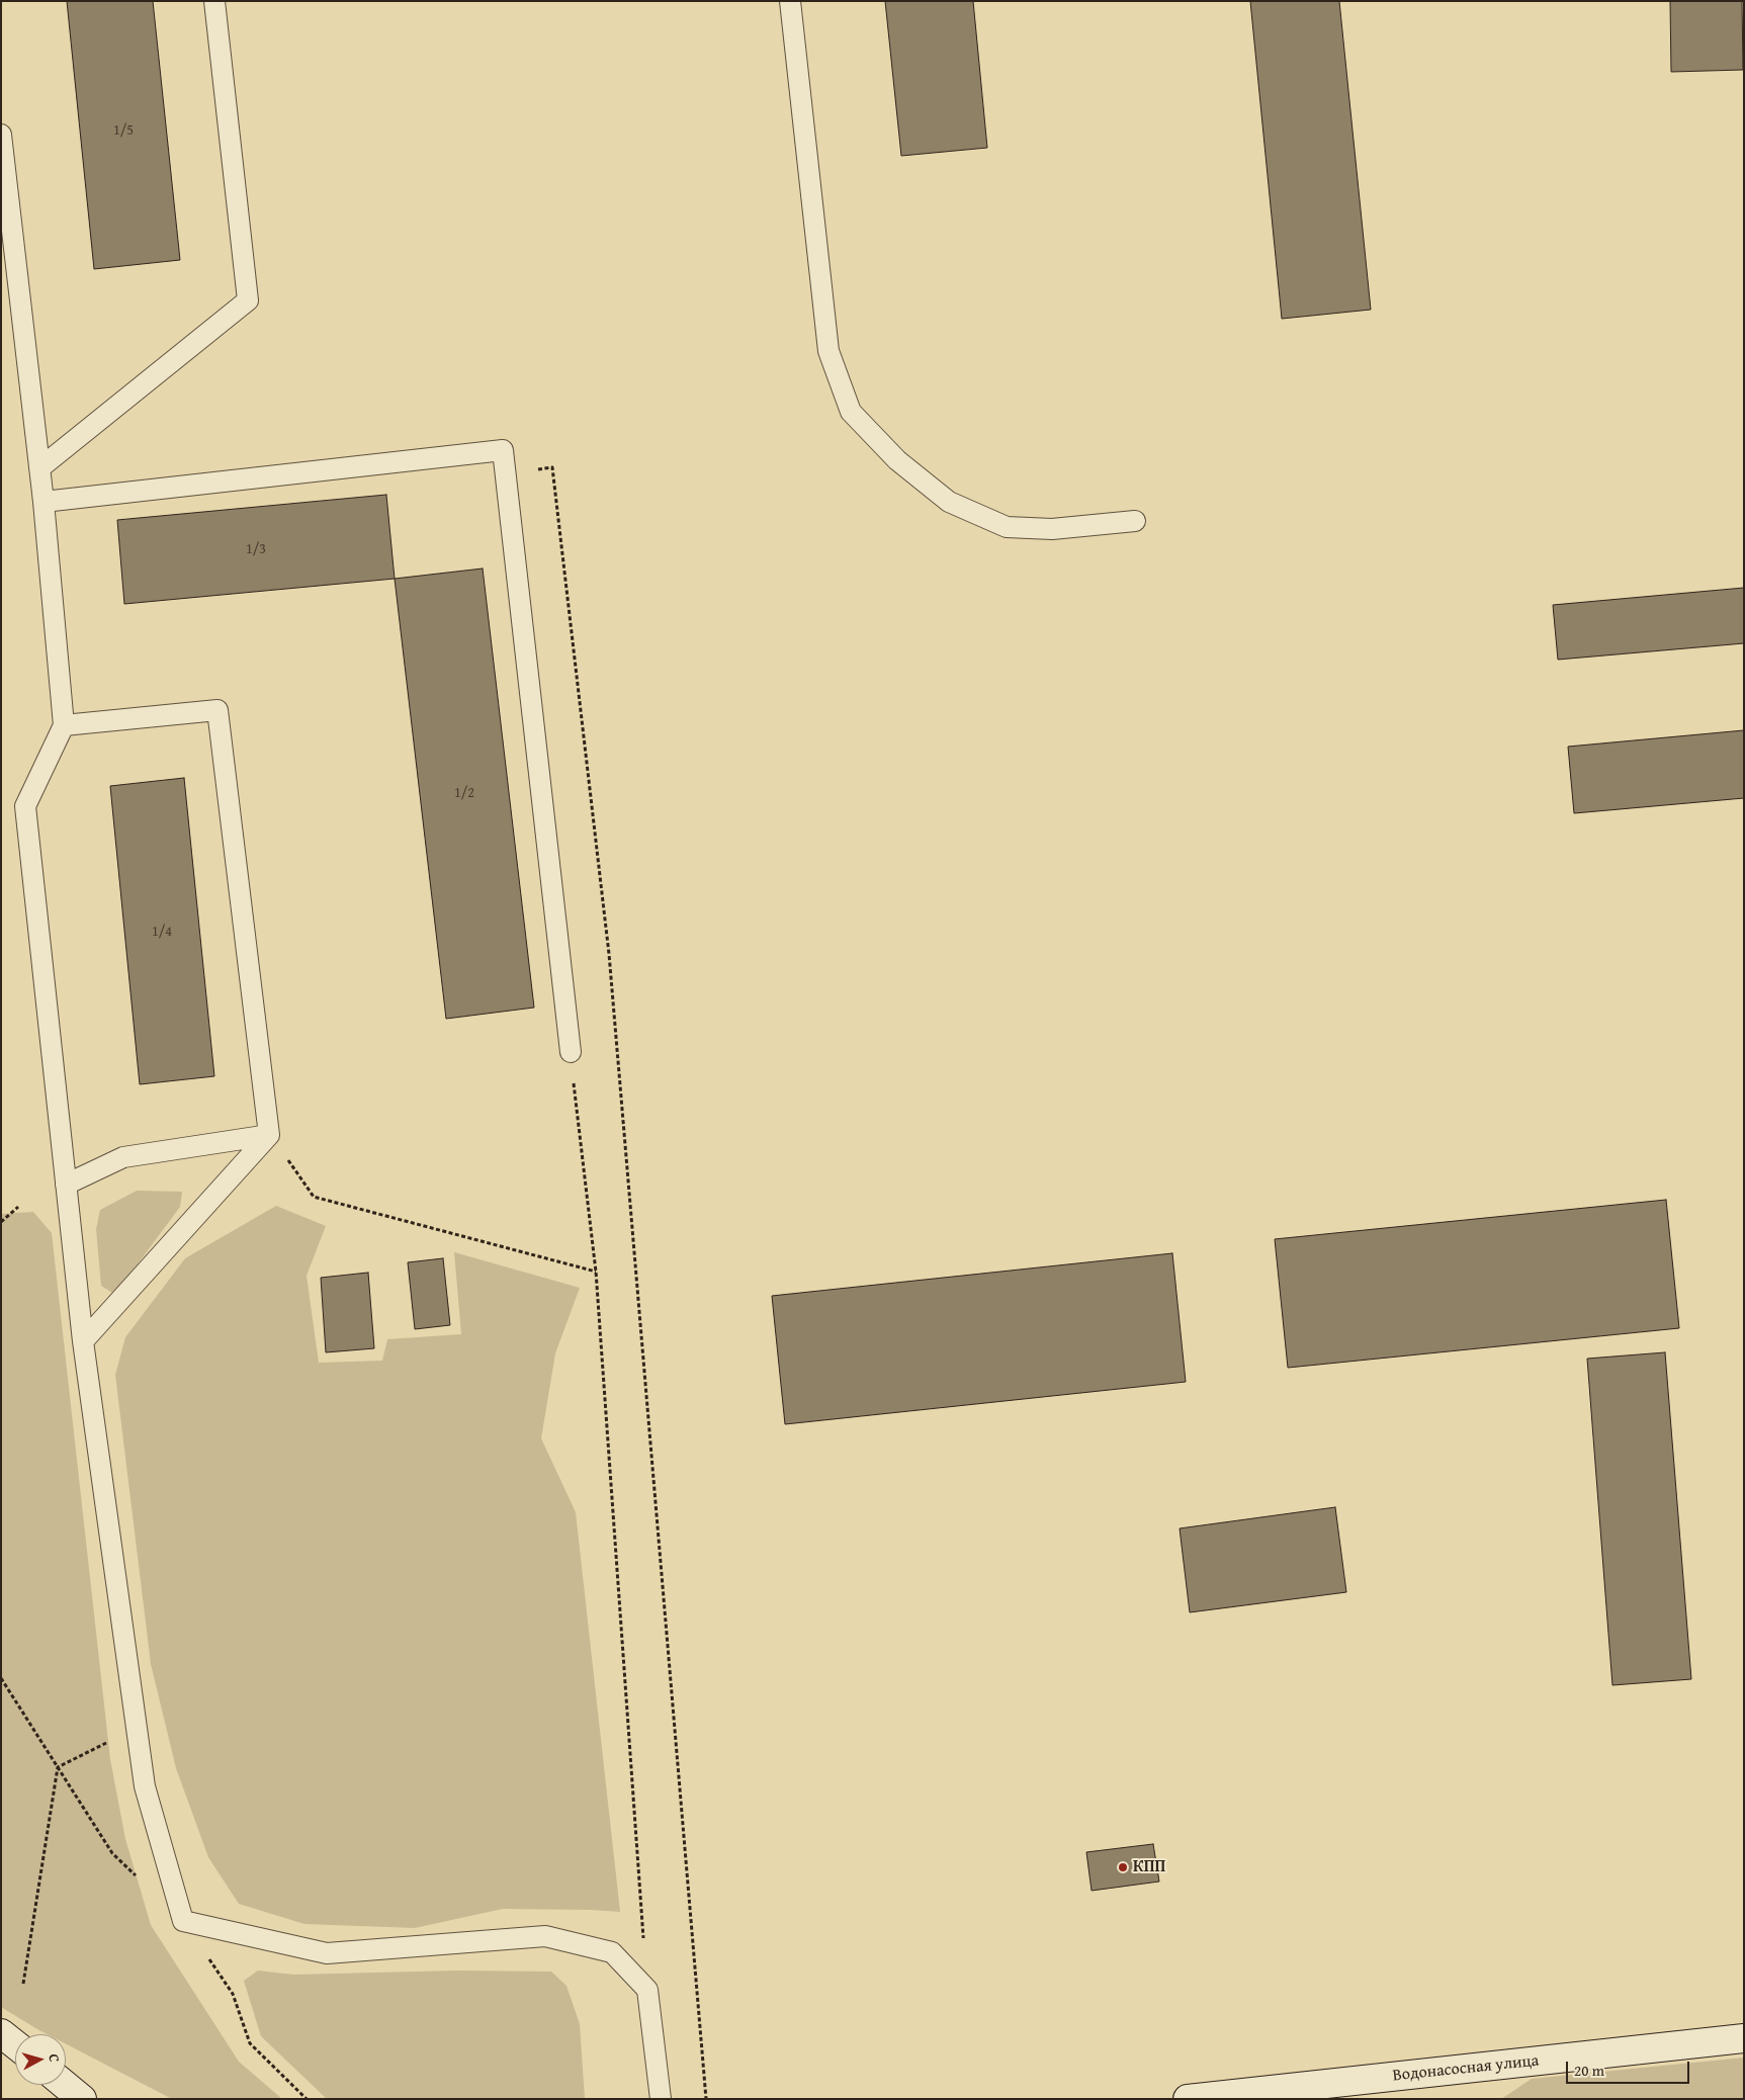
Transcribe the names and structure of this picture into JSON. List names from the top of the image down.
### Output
{
  "streets": {
    "street": ["Водонасосная улица"]
  },
  "places": ["КПП"],
  "house_numbers": [
    "1/5",
    "1/3",
    "1/2",
    "1/4"
  ],
  "scale_bar": "20 m",
  "north": "right"
}
